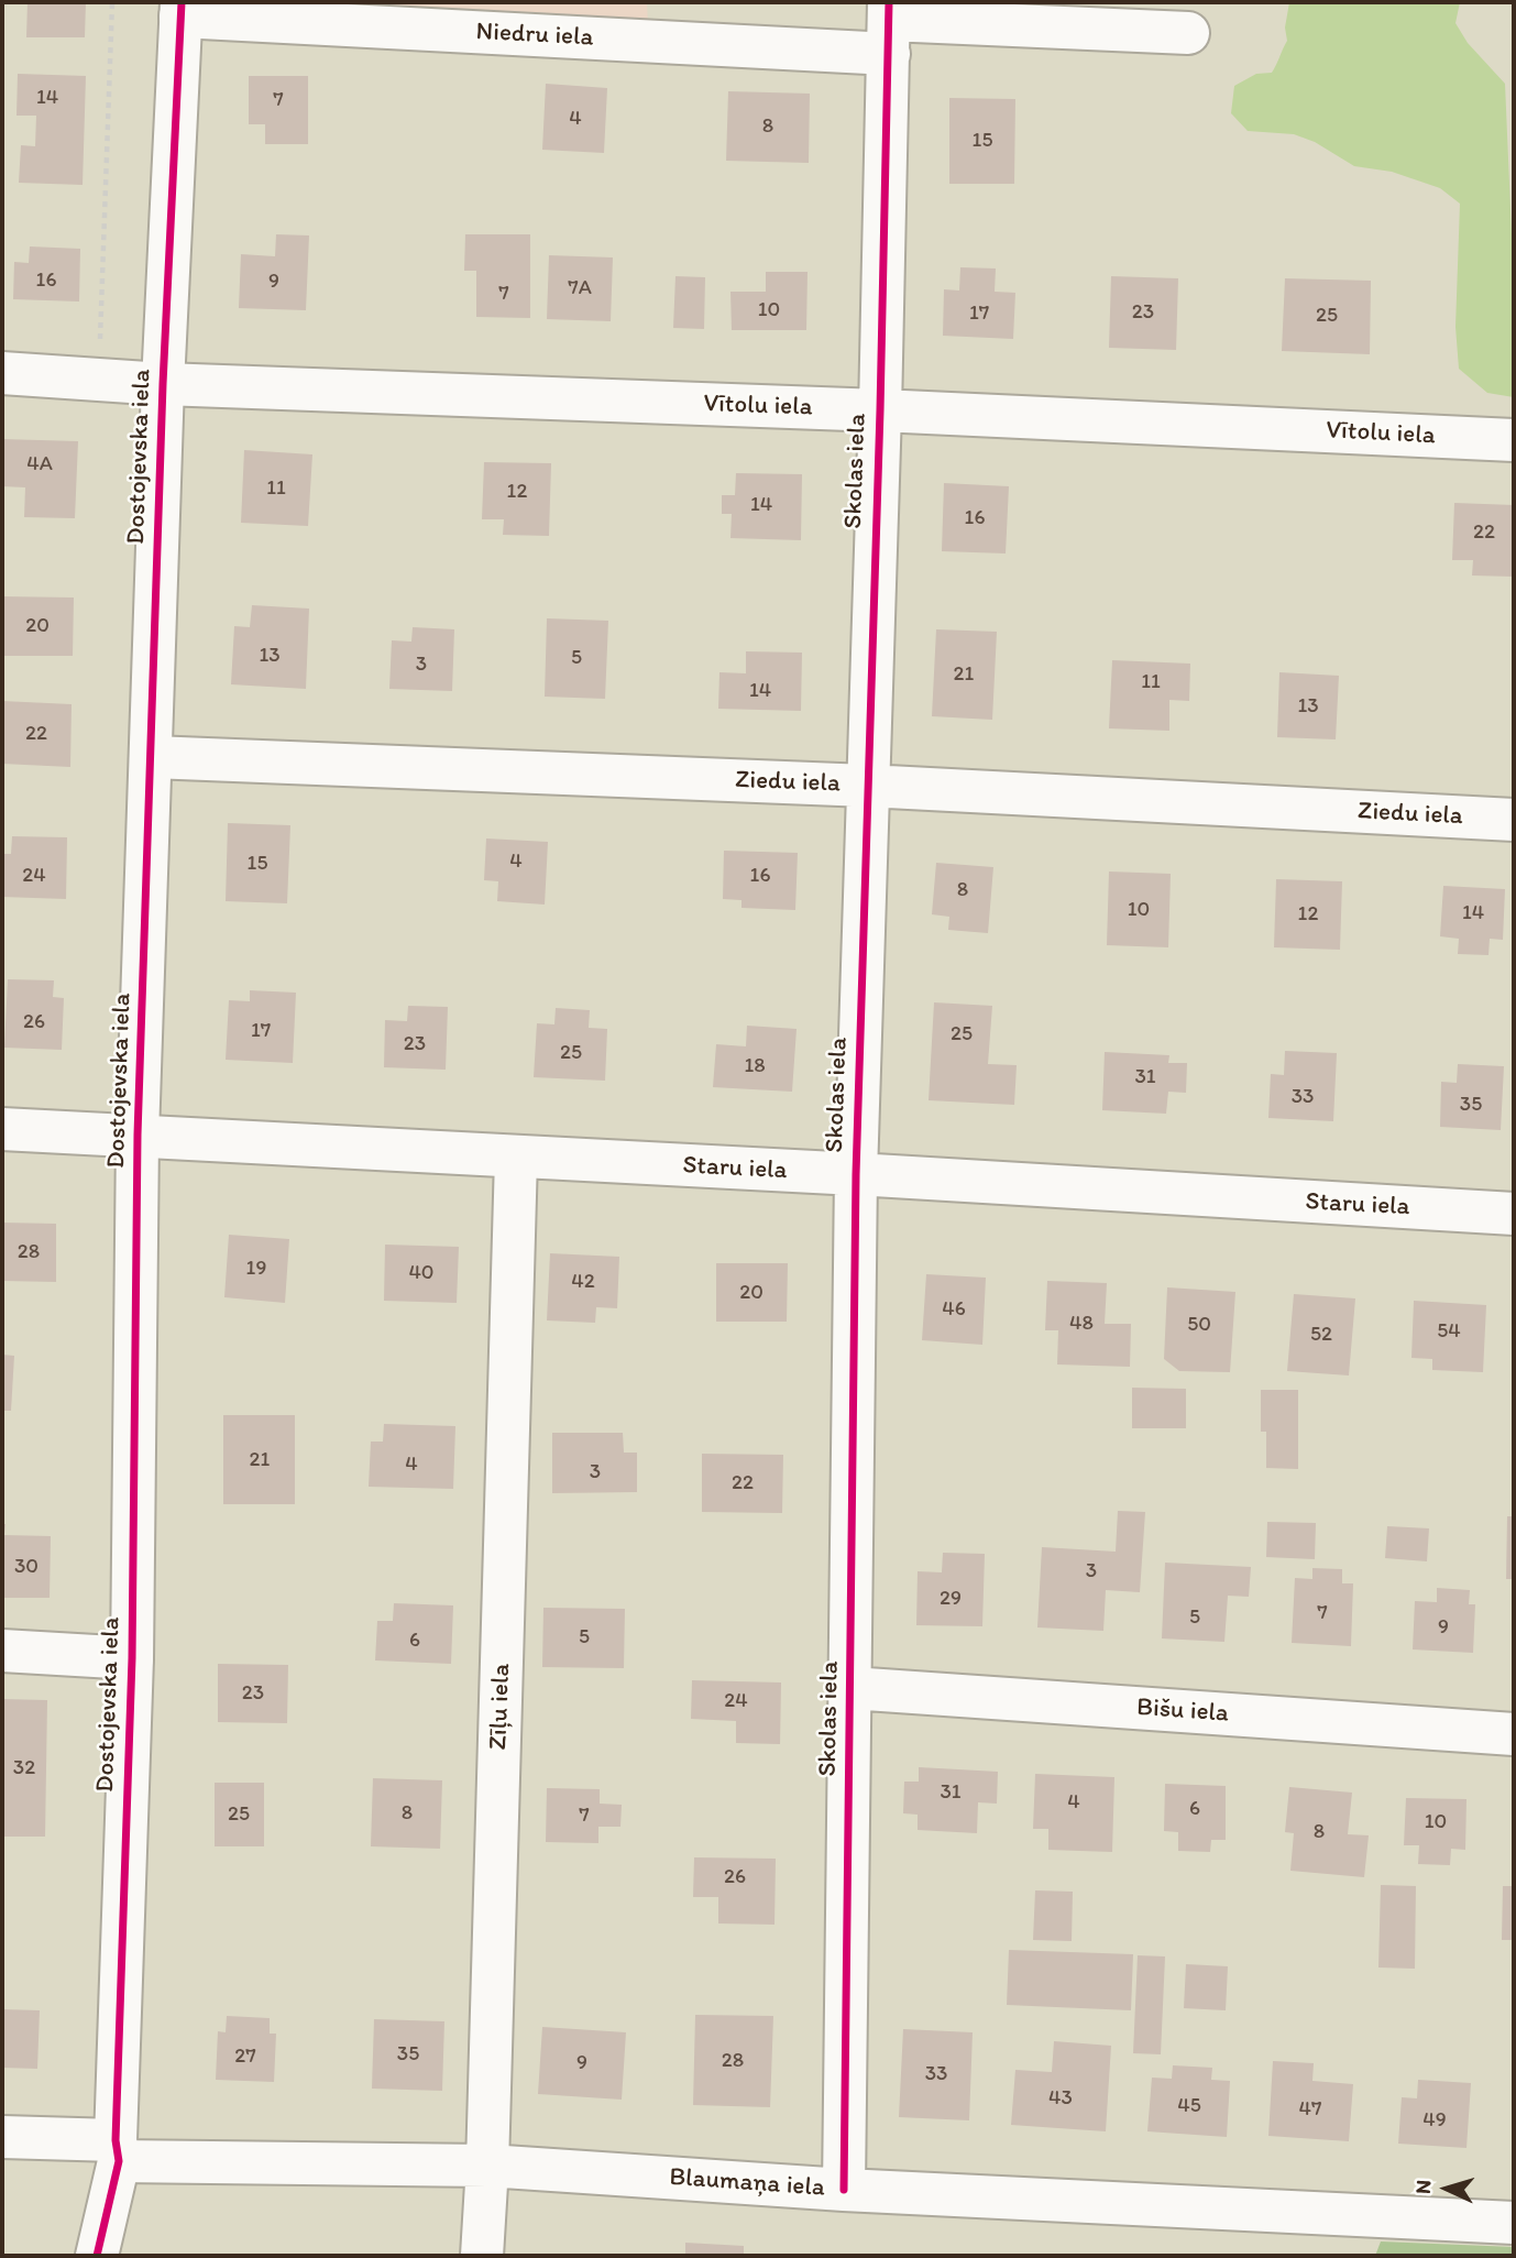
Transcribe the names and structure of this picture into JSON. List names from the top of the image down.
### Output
{
  "streets": {
    "street": [
      "Niedru iela",
      "Vītolu iela",
      "Dostojevska iela",
      "Skolas iela",
      "Ziedu iela",
      "Staru iela",
      "Zīļu iela",
      "Bišu iela",
      "Blaumaņa iela"
    ]
  },
  "crossings": [
    ["Niedru iela", "Dostojevska iela"],
    ["Niedru iela", "Skolas iela"],
    ["Vītolu iela", "Dostojevska iela"],
    ["Vītolu iela", "Skolas iela"],
    ["Dostojevska iela", "Ziedu iela"],
    ["Dostojevska iela", "Staru iela"],
    ["Dostojevska iela", "Blaumaņa iela"],
    ["Skolas iela", "Ziedu iela"],
    ["Skolas iela", "Staru iela"],
    ["Skolas iela", "Bišu iela"],
    ["Skolas iela", "Blaumaņa iela"],
    ["Staru iela", "Zīļu iela"],
    ["Zīļu iela", "Blaumaņa iela"]
  ],
  "house_numbers": [
    "14",
    "7",
    "4",
    "8",
    "15",
    "16",
    "9",
    "7A",
    "7",
    "10",
    "23",
    "17",
    "25",
    "4A",
    "11",
    "12",
    "14",
    "16",
    "22",
    "20",
    "13",
    "5",
    "3",
    "21",
    "11",
    "14",
    "13",
    "22",
    "4",
    "15",
    "24",
    "16",
    "8",
    "10",
    "14",
    "12",
    "26",
    "17",
    "25",
    "23",
    "25",
    "18",
    "31",
    "33",
    "35",
    "28",
    "19",
    "40",
    "42",
    "20",
    "46",
    "48",
    "50",
    "54",
    "52",
    "21",
    "4",
    "3",
    "22",
    "30",
    "3",
    "29",
    "7",
    "5",
    "9",
    "5",
    "6",
    "23",
    "24",
    "32",
    "31",
    "4",
    "6",
    "8",
    "25",
    "7",
    "10",
    "8",
    "26",
    "35",
    "27",
    "28",
    "9",
    "33",
    "43",
    "45",
    "47",
    "49"
  ],
  "north": "left"
}
